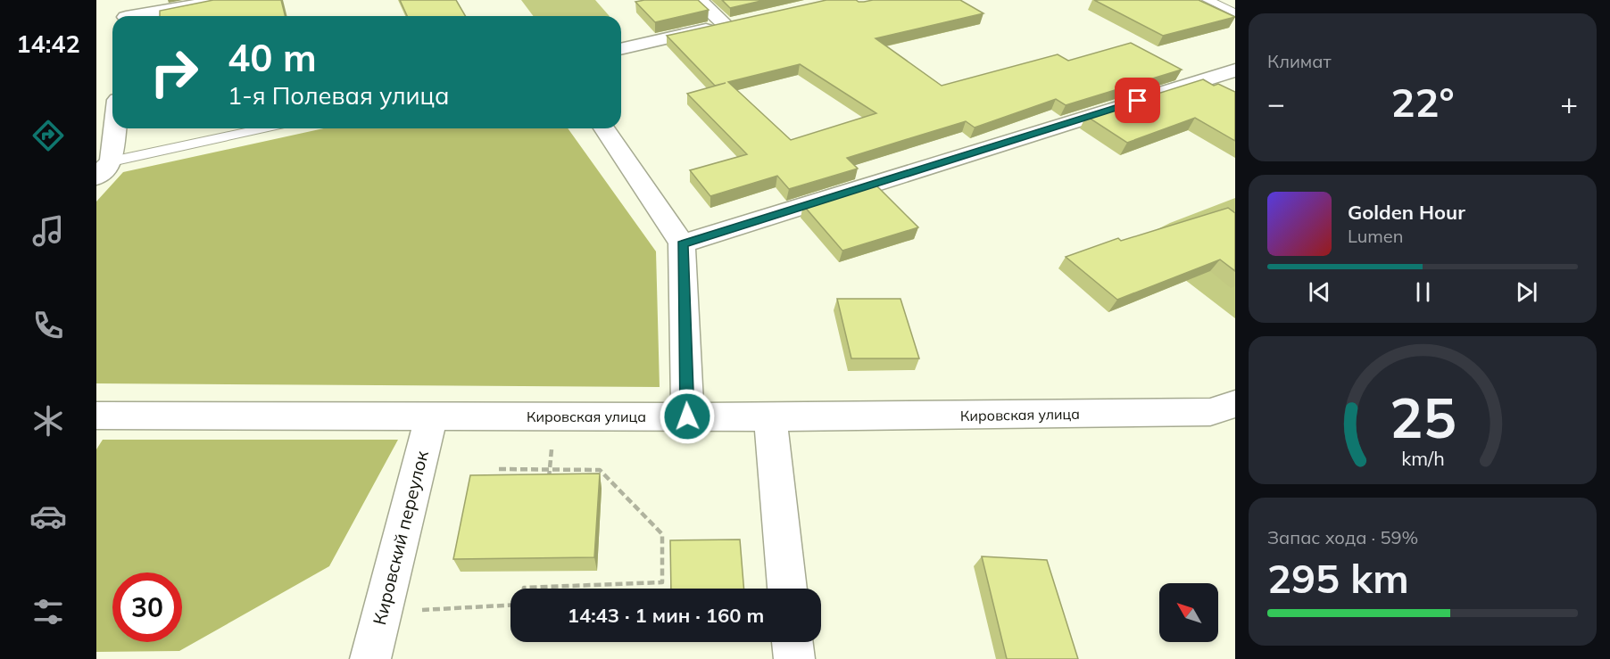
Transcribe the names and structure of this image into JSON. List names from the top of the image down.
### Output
{
  "streets": {
    "street": ["Кировская улица", "Кировский переулок"]
  },
  "crossings": [
    ["Кировская улица", "Кировский переулок"]
  ],
  "north": "top left",
  "page": {
    "tabs": "14:42",
    "tile": [
      "Климат",
      ["Запас хода · 59%", "295 km"]
    ],
    "turn": ["40 m", "1-я Полевая улица"],
    "heat": ["−", "22°", "+"],
    "song": ["Golden Hour", "Lumen"],
    "limit": "30",
    "trip": "14:43 · 1 мин · 160 m",
    "gauge": ["25", "km/h"]
  }
}
